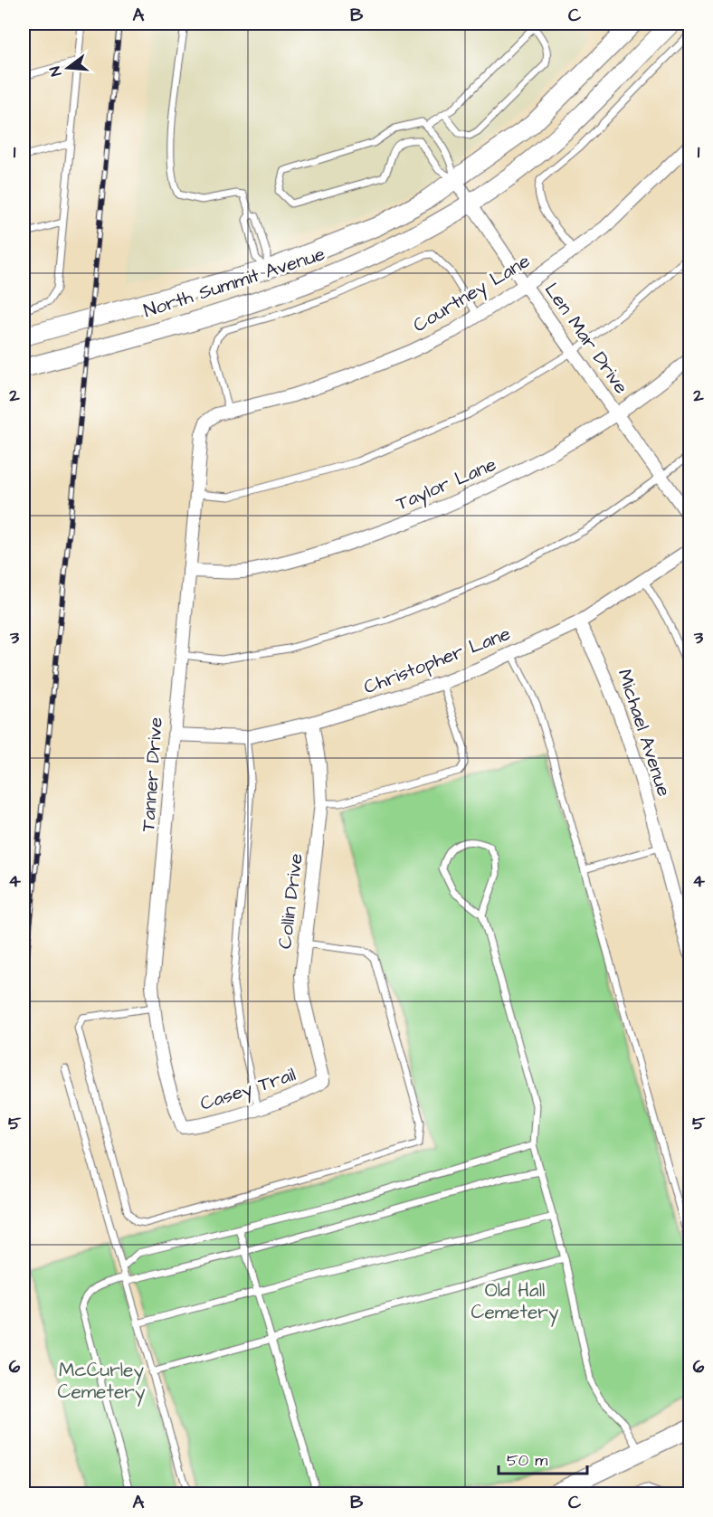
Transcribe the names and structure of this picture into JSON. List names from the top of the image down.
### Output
{
  "streets": {
    "main road": ["North Summit Avenue"],
    "street": [
      "Courtney Lane",
      "Len Mar Drive",
      "Taylor Lane",
      "Christopher Lane",
      "Michael Avenue",
      "Tanner Drive",
      "Collin Drive",
      "Casey Trail"
    ]
  },
  "crossings": [
    ["North Summit Avenue", "Len Mar Drive"],
    ["Courtney Lane", "Len Mar Drive"],
    ["Courtney Lane", "Tanner Drive"],
    ["Len Mar Drive", "Taylor Lane"],
    ["Taylor Lane", "Tanner Drive"],
    ["Christopher Lane", "Michael Avenue"],
    ["Christopher Lane", "Tanner Drive"],
    ["Christopher Lane", "Collin Drive"],
    ["Tanner Drive", "Casey Trail"],
    ["Collin Drive", "Casey Trail"]
  ],
  "parks": ["Old Hall Cemetery", "McCurley Cemetery"],
  "scale_bar": "50 m",
  "north": "left",
  "grid": {
    "columns": ["A", "B", "C"],
    "rows": [
      "1",
      "2",
      "3",
      "4",
      "5",
      "6"
    ]
  }
}
